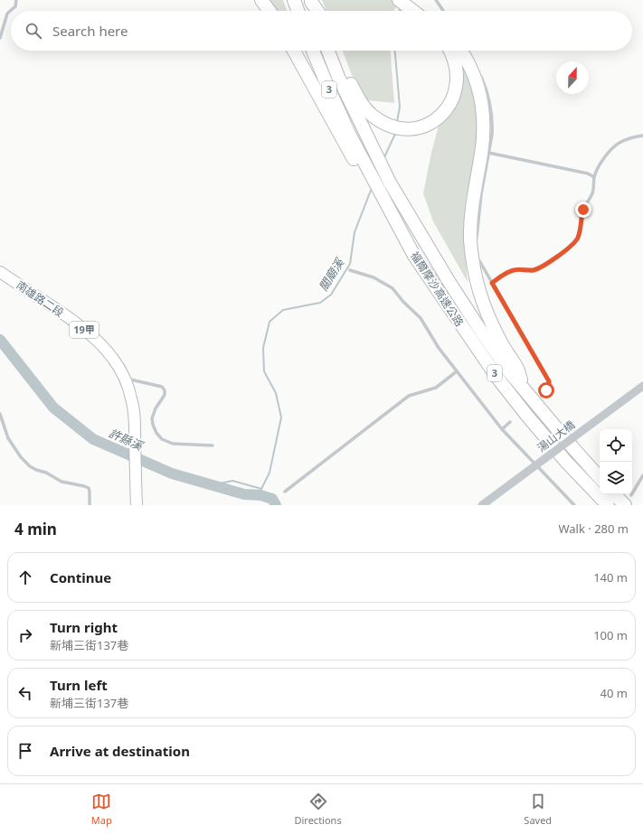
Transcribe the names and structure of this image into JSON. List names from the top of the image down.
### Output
{
  "streets": {
    "highway": ["3", "福爾摩沙高速公路"],
    "main road": ["南雄路二段", "19甲"],
    "street": ["湯山大橋"]
  },
  "crossings": [
    ["3", "福爾摩沙高速公路"]
  ],
  "water": ["關廟溪", "許縣溪"],
  "north": "top",
  "page": {
    "search": "Search here",
    "heading": ["4 min", "Walk · 280 m"],
    "list": [
      ["Continue", "140 m"],
      ["Turn right", "新埔三街137巷", "100 m"],
      ["Turn left", "新埔三街137巷", "40 m"],
      "Arrive at destination"
    ],
    "nav": ["Map", "Directions", "Saved"]
  }
}
